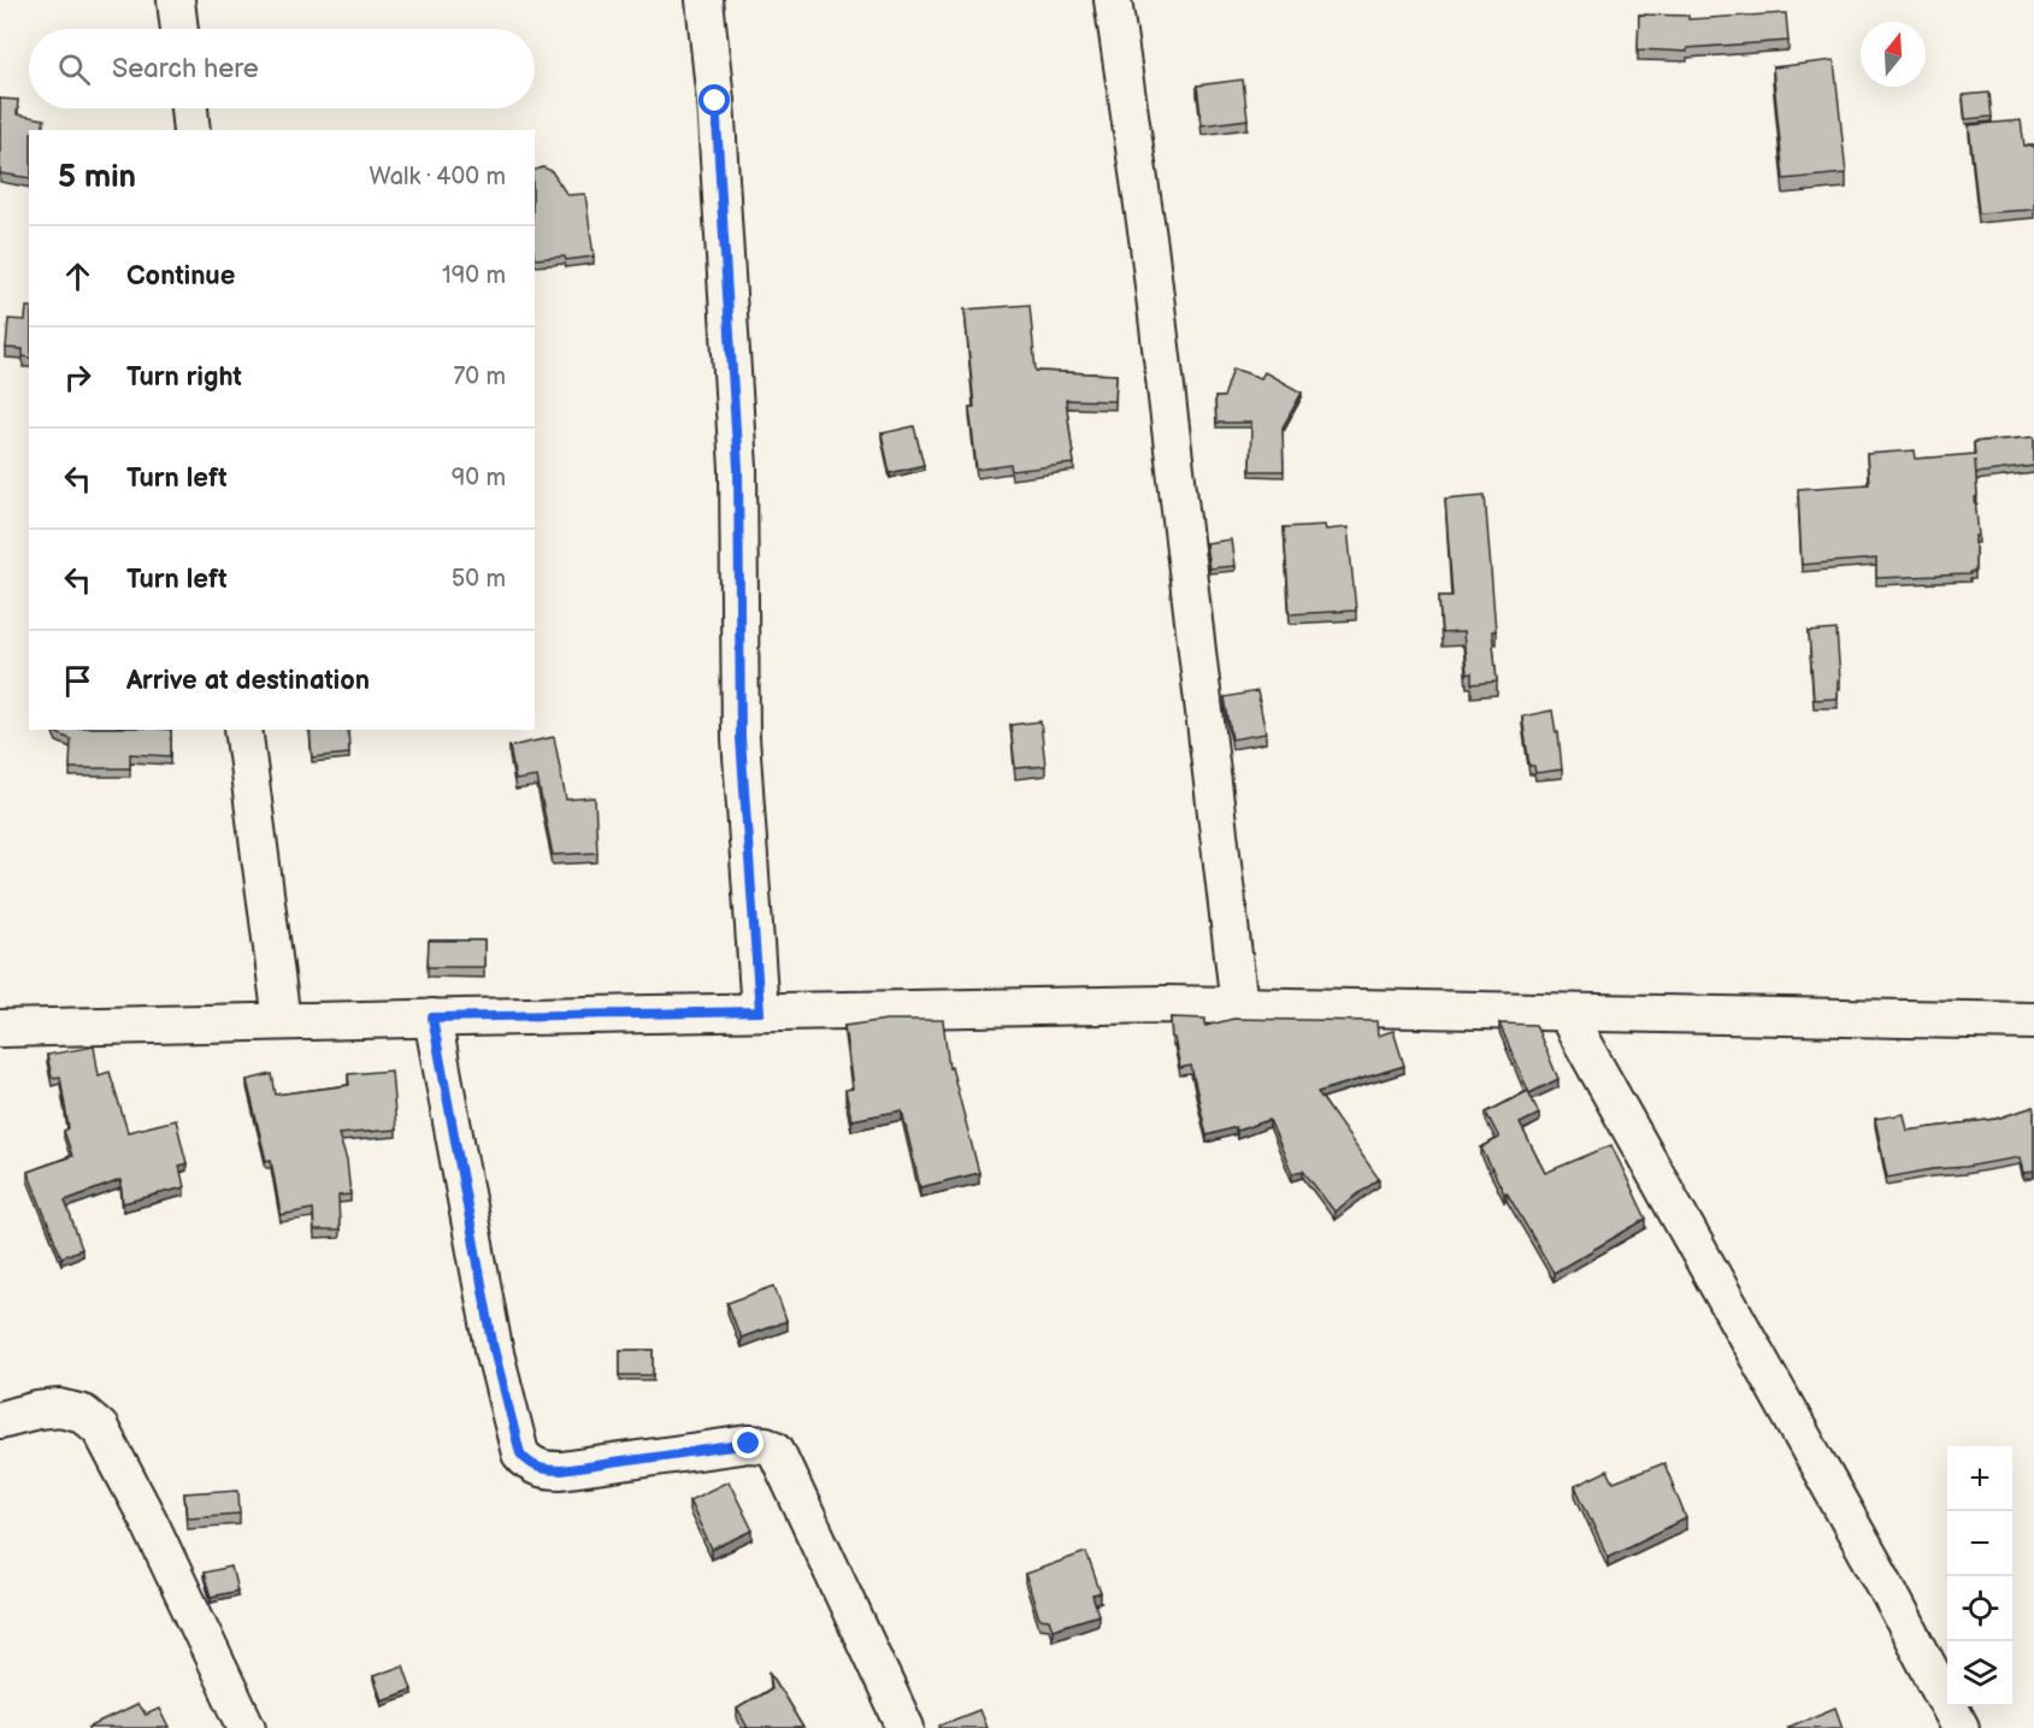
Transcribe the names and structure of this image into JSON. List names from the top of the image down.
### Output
{
  "north": "top",
  "page": {
    "search": "Search here",
    "heading": ["5 min", "Walk · 400 m"],
    "list": [
      ["Continue", "190 m"],
      ["Turn right", "70 m"],
      ["Turn left", "90 m"],
      ["Turn left", "50 m"],
      "Arrive at destination"
    ],
    "map_buttons": ["+", "−"]
  }
}
